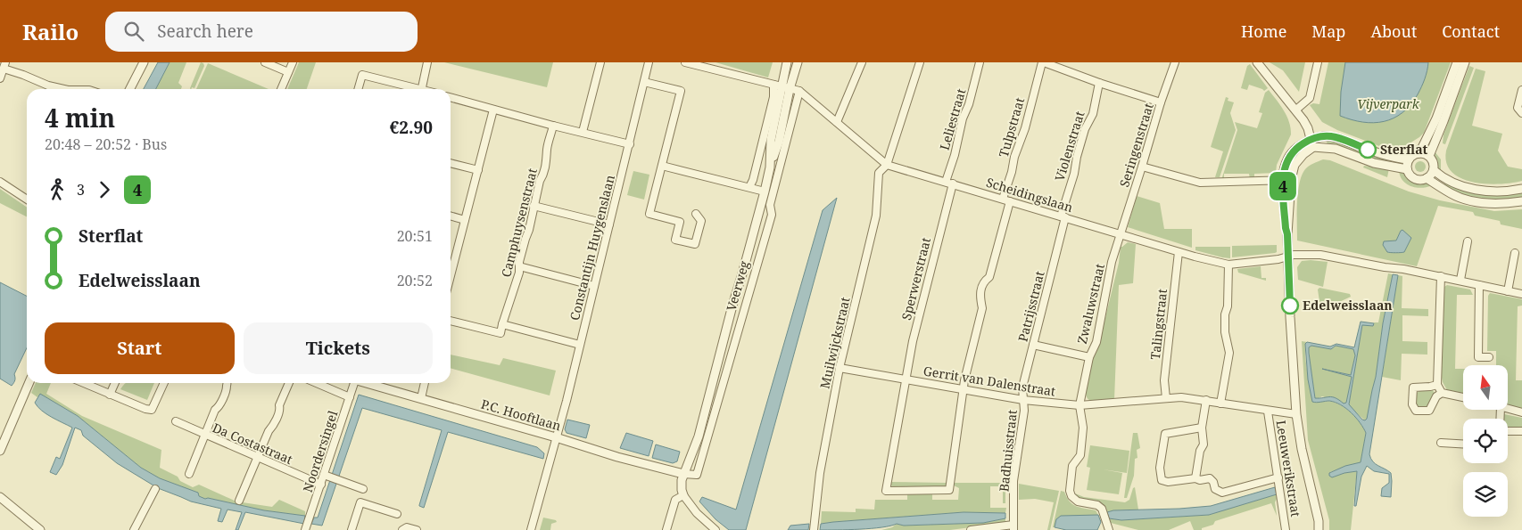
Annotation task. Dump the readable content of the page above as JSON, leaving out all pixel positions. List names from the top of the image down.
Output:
{
  "streets": {
    "street": [
      "Leliestraat",
      "Tulpstraat",
      "Seringenstraat",
      "Violenstraat",
      "Scheidingslaan",
      "Camphuysenstraat",
      "Constantijn Huygenslaan",
      "Sperwerstraat",
      "Veerweg",
      "Zwaluwstraat",
      "Patrijsstraat",
      "Talingstraat",
      "Muilwijckstraat",
      "Gerrit van Dalenstraat",
      "P.C. Hooftlaan",
      "Da Costastraat",
      "Badhuisstraat",
      "Noordersingel",
      "Leeuwerikstraat"
    ]
  },
  "crossings": [
    ["Leliestraat", "Scheidingslaan"],
    ["Leliestraat", "Sperwerstraat"],
    ["Tulpstraat", "Scheidingslaan"],
    ["Tulpstraat", "Sperwerstraat"],
    ["Tulpstraat", "Gerrit van Dalenstraat"],
    ["Seringenstraat", "Scheidingslaan"],
    ["Seringenstraat", "Zwaluwstraat"],
    ["Violenstraat", "Scheidingslaan"],
    ["Violenstraat", "Patrijsstraat"],
    ["Scheidingslaan", "Sperwerstraat"],
    ["Scheidingslaan", "Veerweg"],
    ["Scheidingslaan", "Zwaluwstraat"],
    ["Scheidingslaan", "Patrijsstraat"],
    ["Scheidingslaan", "Talingstraat"],
    ["Scheidingslaan", "Muilwijckstraat"],
    ["Constantijn Huygenslaan", "P.C. Hooftlaan"],
    ["Sperwerstraat", "Gerrit van Dalenstraat"],
    ["Veerweg", "P.C. Hooftlaan"],
    ["Zwaluwstraat", "Gerrit van Dalenstraat"],
    ["Patrijsstraat", "Gerrit van Dalenstraat"],
    ["Patrijsstraat", "Badhuisstraat"],
    ["Talingstraat", "Gerrit van Dalenstraat"],
    ["Muilwijckstraat", "Gerrit van Dalenstraat"],
    ["Gerrit van Dalenstraat", "Badhuisstraat"],
    ["Gerrit van Dalenstraat", "Leeuwerikstraat"],
    ["Da Costastraat", "Noordersingel"]
  ],
  "parks": ["Vijverpark"],
  "places": ["Sterflat", "Edelweisslaan"],
  "lines": ["bus line 4"],
  "north": "top",
  "page": {
    "header": "Railo",
    "search": "Search here",
    "nav": [
      "Home",
      "Map",
      "About",
      "Contact"
    ],
    "on_map": "4",
    "heading": ["4 min", "20:48 – 20:52 · Bus", "€2.90"],
    "legs": ["3", "4"],
    "list": [
      {
        "name": "Sterflat",
        "value": "20:51"
      },
      {
        "name": "Edelweisslaan",
        "value": "20:52"
      }
    ],
    "buttons": ["Start", "Tickets"]
  }
}
